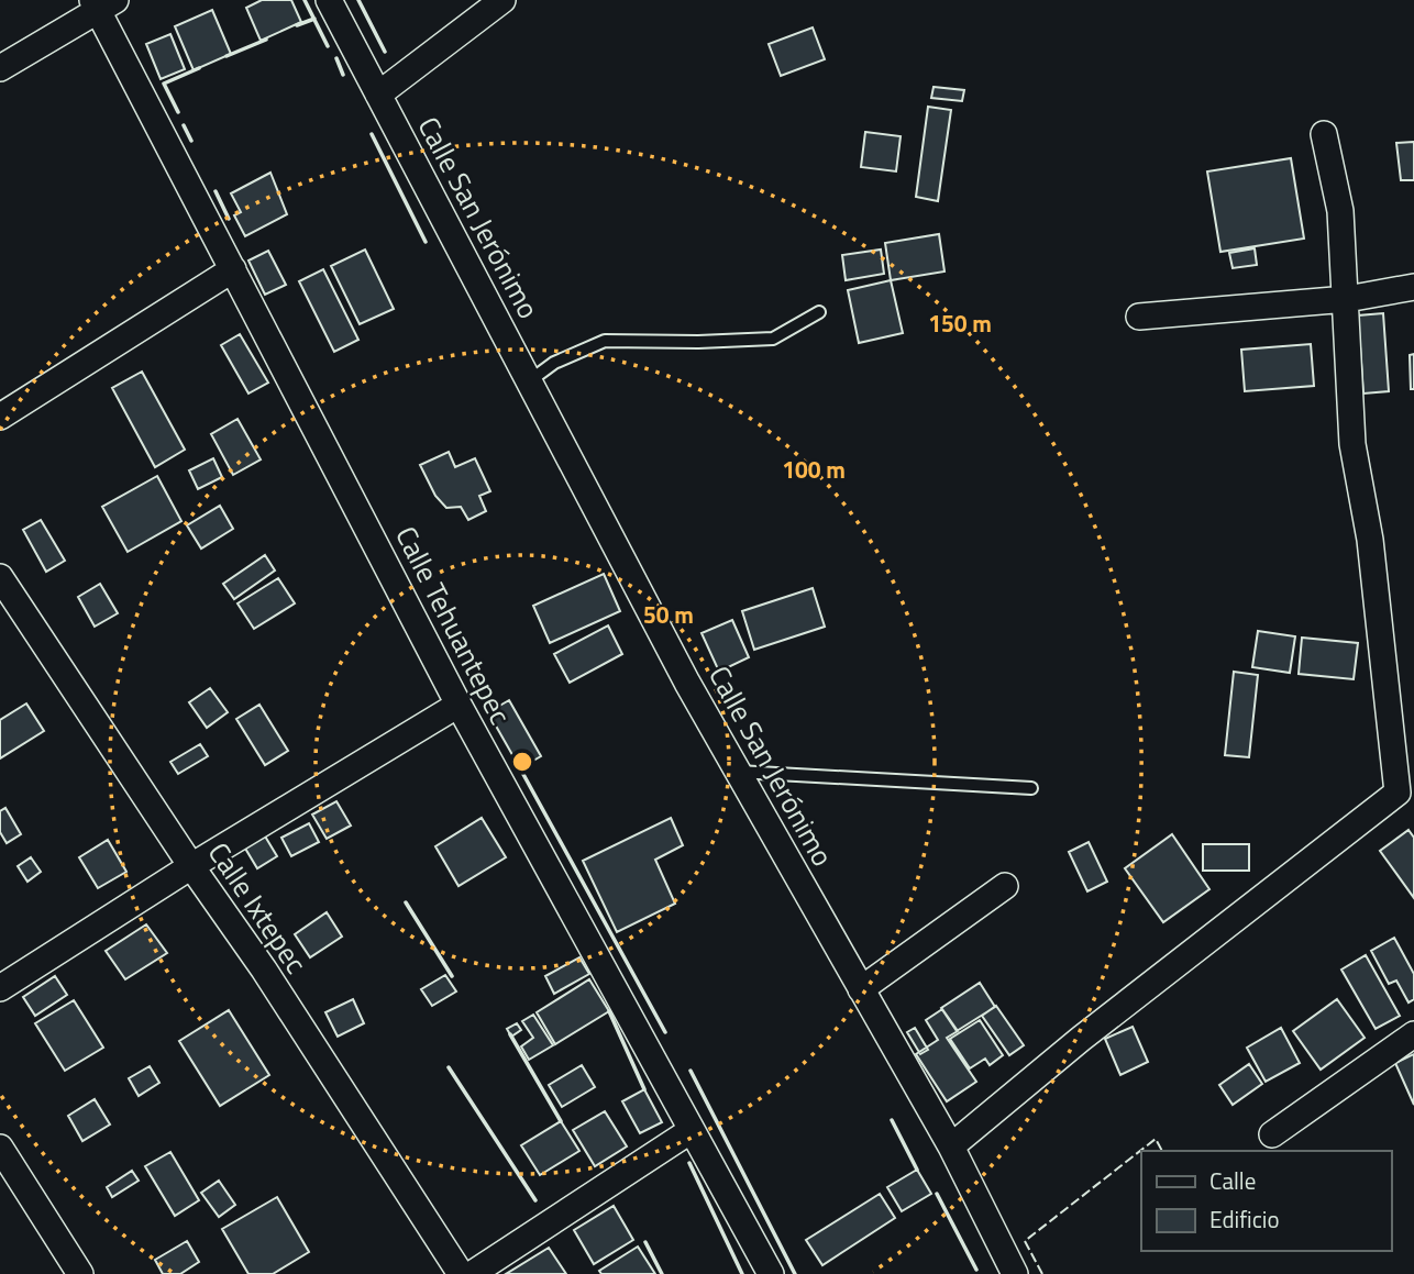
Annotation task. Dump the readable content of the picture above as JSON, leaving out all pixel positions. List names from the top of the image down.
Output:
{
  "streets": {
    "street": ["Calle San Jerónimo", "Calle Tehuantepec", "Calle Ixtepec"]
  },
  "legend": ["Calle", "Edificio"],
  "rings": ["150 m", "100 m", "50 m"]
}
